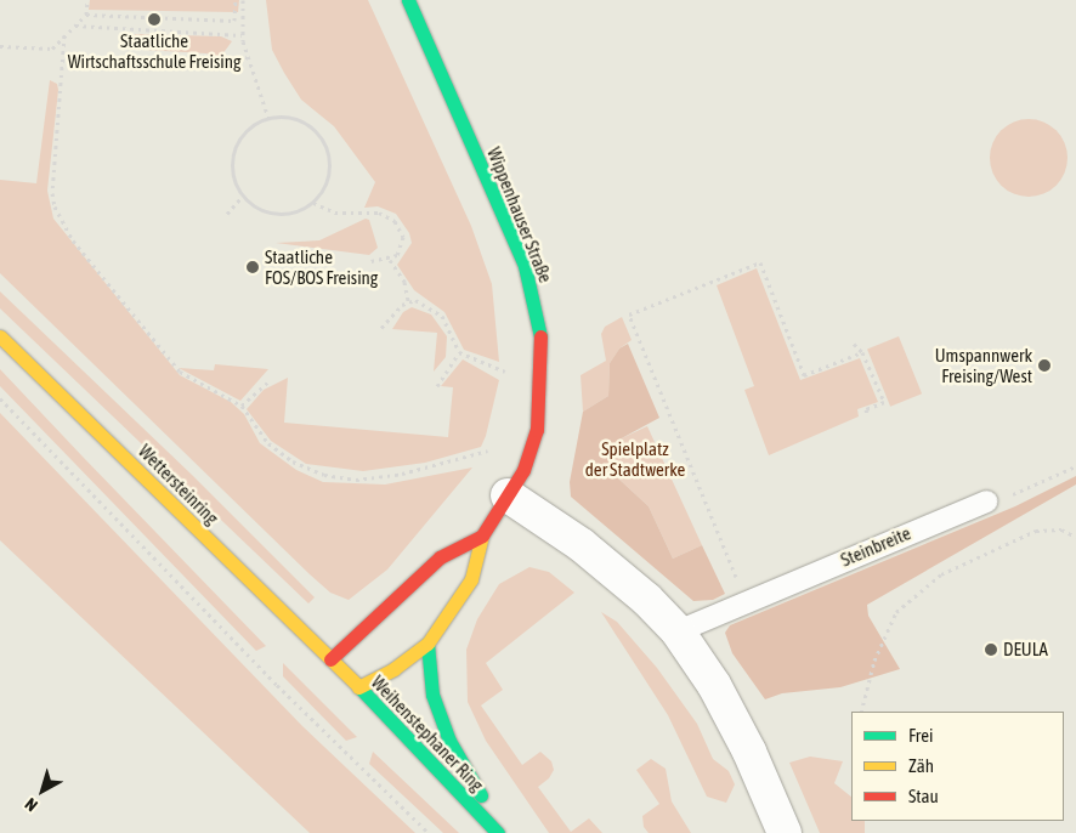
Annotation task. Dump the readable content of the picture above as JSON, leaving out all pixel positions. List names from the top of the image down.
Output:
{
  "streets": {
    "street": ["Wippenhauser Straße", "Wettersteinring", "Weihenstephaner Ring"],
    "lane": ["Steinbreite"]
  },
  "crossings": [
    ["Wettersteinring", "Weihenstephaner Ring"]
  ],
  "parks": ["Spielplatz der Stadtwerke"],
  "places": [
    "Staatliche Wirtschaftsschule Freising",
    "Staatliche FOS/BOS Freising",
    "Umspannwerk Freising/West",
    "DEULA"
  ],
  "legend": ["Frei", "Zäh", "Stau"],
  "north": "bottom left"
}
